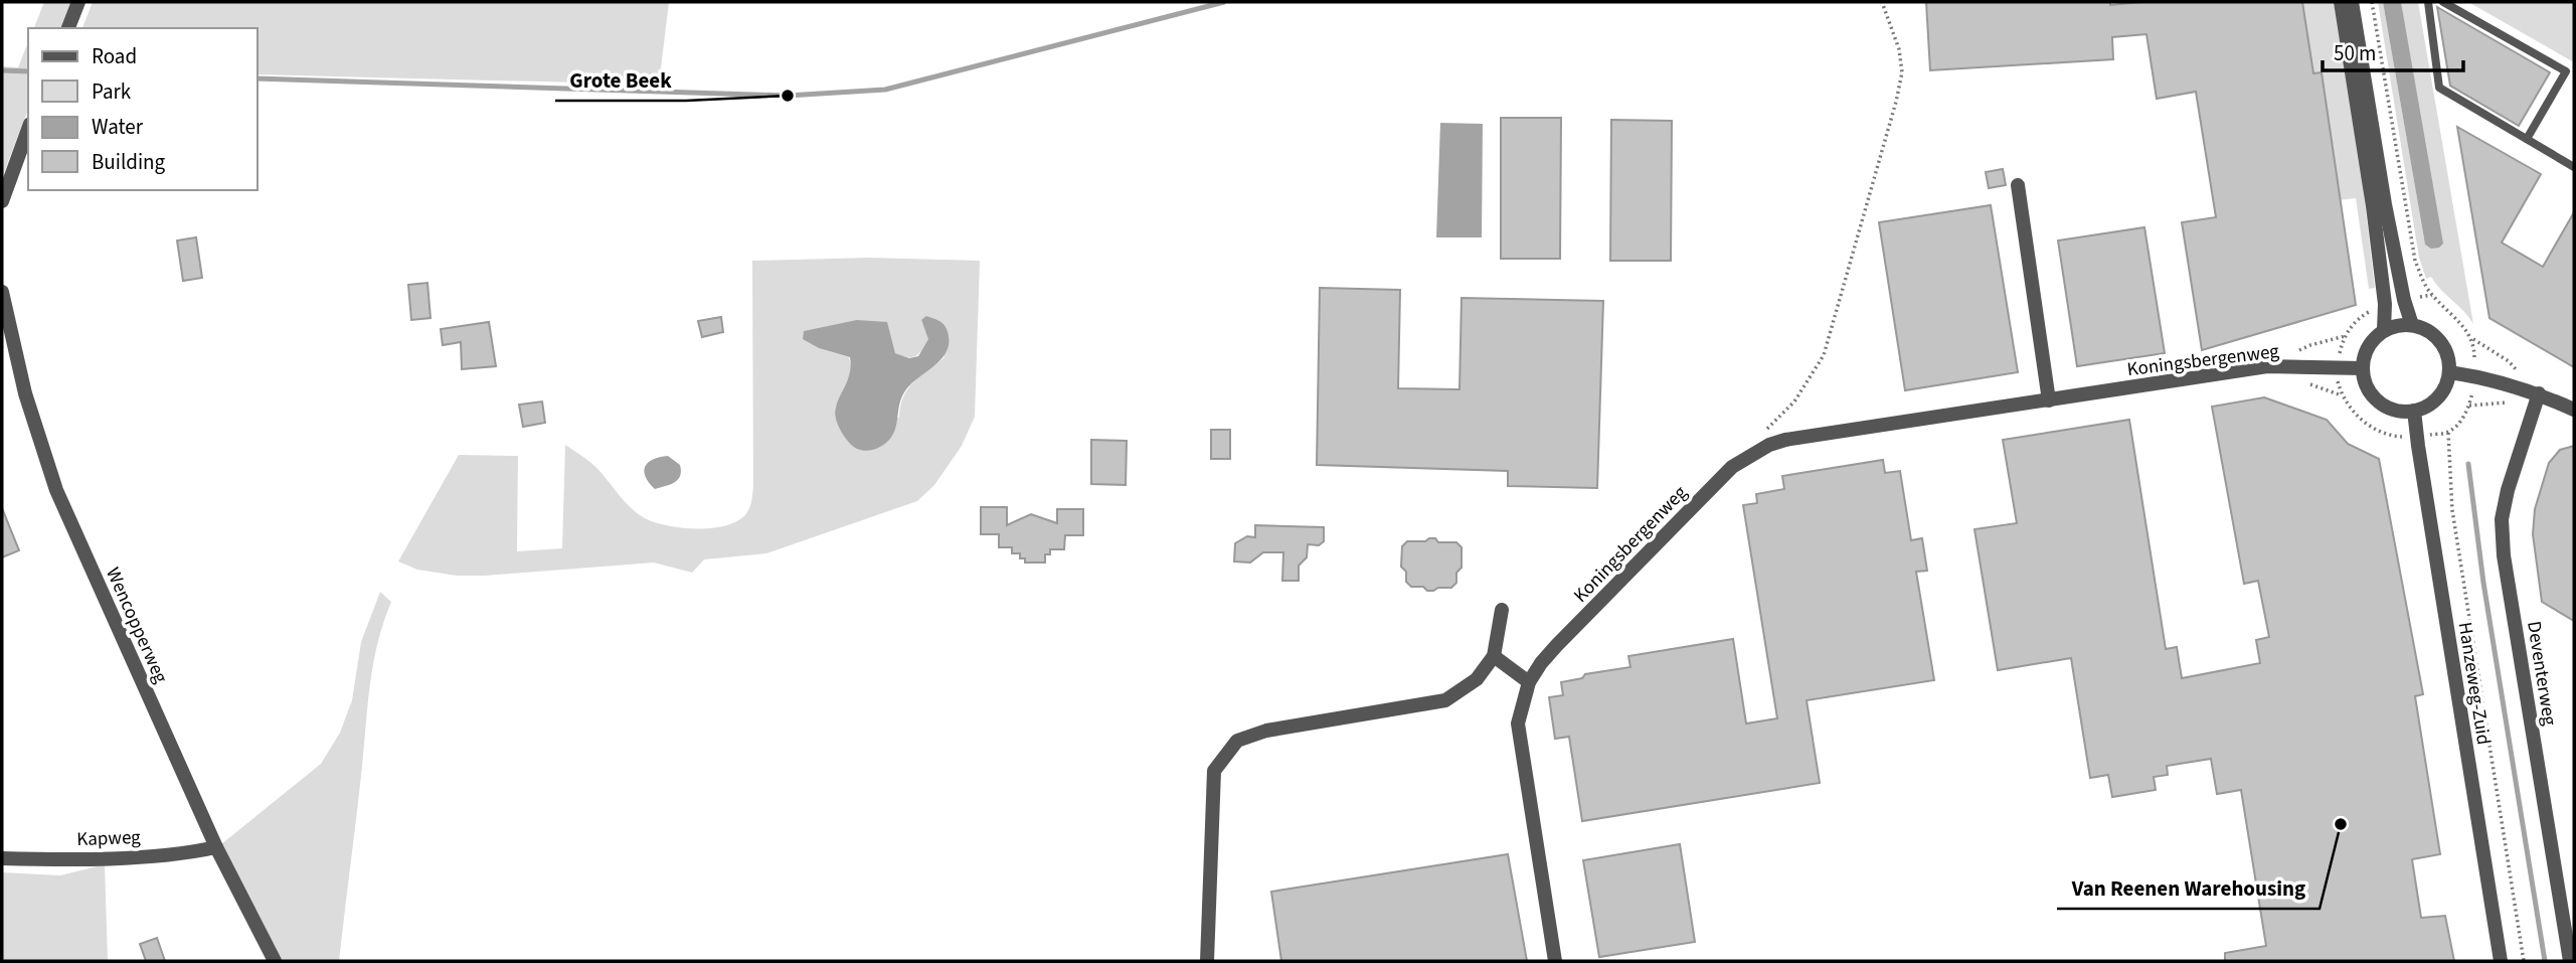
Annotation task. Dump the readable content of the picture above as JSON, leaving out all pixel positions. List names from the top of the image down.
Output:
{
  "streets": {
    "street": [
      "Koningsbergenweg",
      "Wencopperweg",
      "Deventerweg",
      "Hanzeweg-Zuid",
      "Kapweg"
    ]
  },
  "crossings": [
    ["Koningsbergenweg", "Hanzeweg-Zuid"],
    ["Wencopperweg", "Kapweg"]
  ],
  "places": ["Grote Beek", "Van Reenen Warehousing"],
  "legend": [
    "Road",
    "Park",
    "Water",
    "Building"
  ],
  "scale_bar": "50 m"
}
